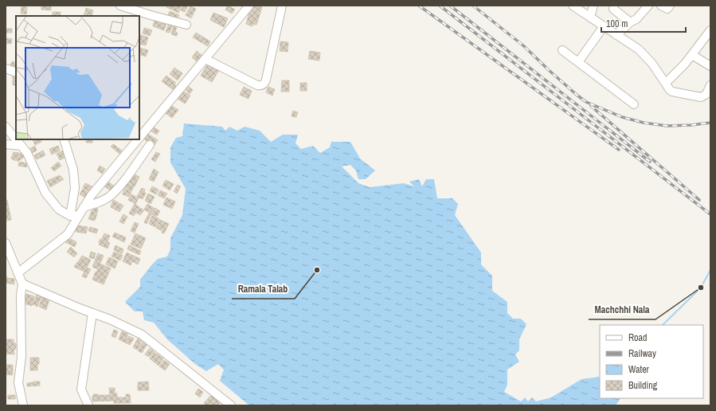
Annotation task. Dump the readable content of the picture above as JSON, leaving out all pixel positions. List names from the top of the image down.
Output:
{
  "places": ["Ramala Talab", "Machchhi Nala"],
  "legend": [
    "Road",
    "Railway",
    "Water",
    "Building"
  ],
  "scale_bar": "100 m"
}
